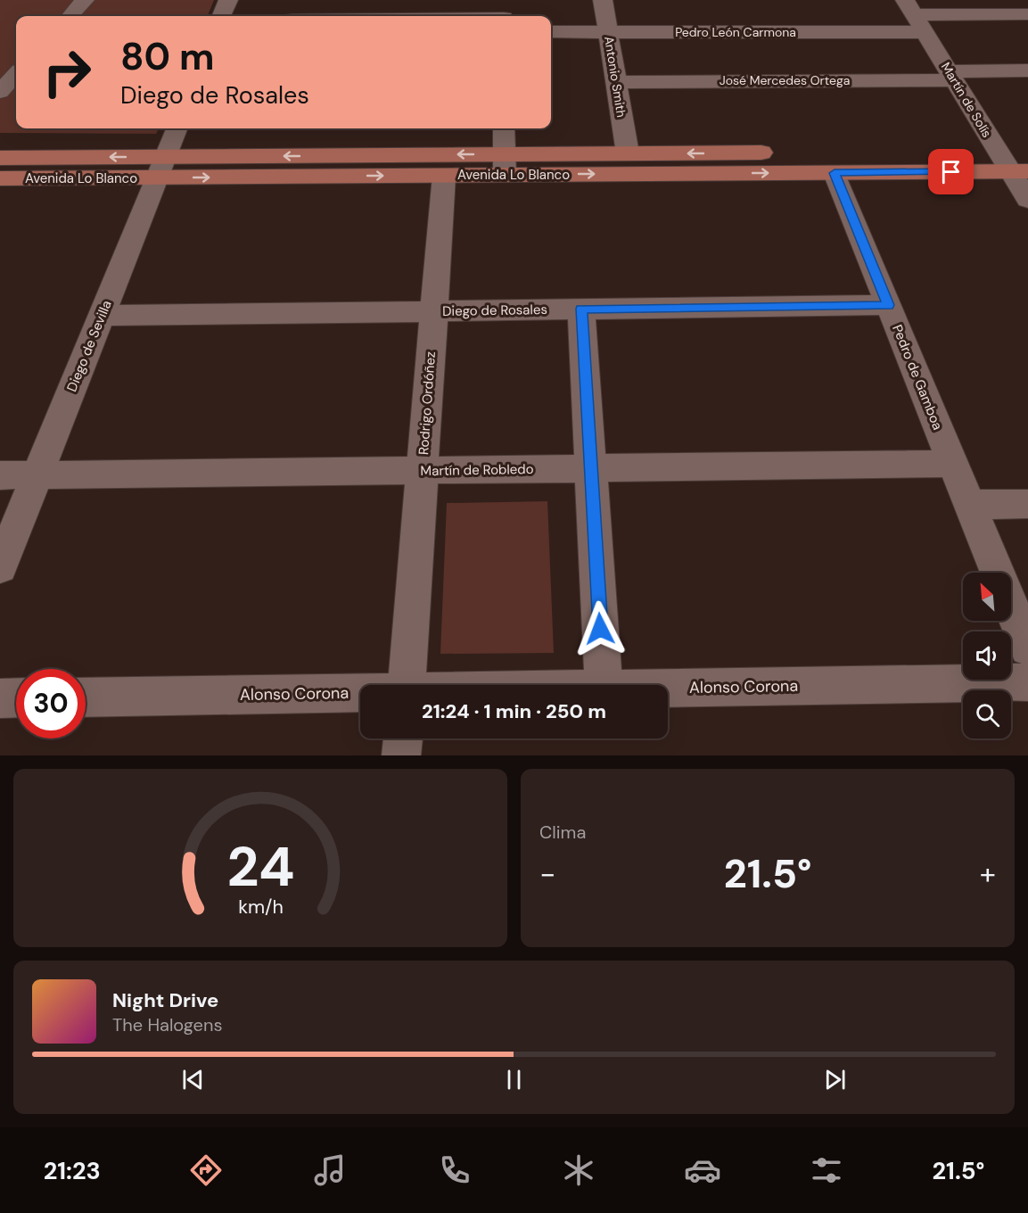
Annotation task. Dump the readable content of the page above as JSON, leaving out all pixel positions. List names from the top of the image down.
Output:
{
  "streets": {
    "main road": ["Avenida Lo Blanco"],
    "street": [
      "Pedro León Carmona",
      "Antonio Smith",
      "José Mercedes Ortega",
      "Martín de Solís",
      "Diego de Rosales",
      "Diego de Sevilla",
      "Pedro de Gamboa",
      "Rodrigo Ordóñez",
      "Martín de Robledo",
      "Alonso Corona"
    ]
  },
  "crossings": [
    ["Pedro León Carmona", "Antonio Smith"],
    ["Pedro León Carmona", "Martín de Solís"],
    ["Antonio Smith", "José Mercedes Ortega"],
    ["Antonio Smith", "Avenida Lo Blanco"],
    ["José Mercedes Ortega", "Martín de Solís"],
    ["Martín de Solís", "Avenida Lo Blanco"],
    ["Avenida Lo Blanco", "Diego de Sevilla"],
    ["Avenida Lo Blanco", "Pedro de Gamboa"],
    ["Avenida Lo Blanco", "Rodrigo Ordóñez"],
    ["Diego de Rosales", "Diego de Sevilla"],
    ["Diego de Rosales", "Pedro de Gamboa"],
    ["Diego de Rosales", "Rodrigo Ordóñez"],
    ["Diego de Sevilla", "Martín de Robledo"],
    ["Pedro de Gamboa", "Martín de Robledo"],
    ["Rodrigo Ordóñez", "Martín de Robledo"]
  ],
  "north": "top left",
  "page": {
    "turn": ["80 m", "Diego de Rosales"],
    "limit": "30",
    "trip": "21:24 · 1 min · 250 m",
    "tile": "Clima",
    "heat": ["−", "21.5°", "+"],
    "song": ["Night Drive", "The Halogens"],
    "tabs": ["21:23", "21.5°"],
    "gauge": ["24", "km/h"]
  }
}
